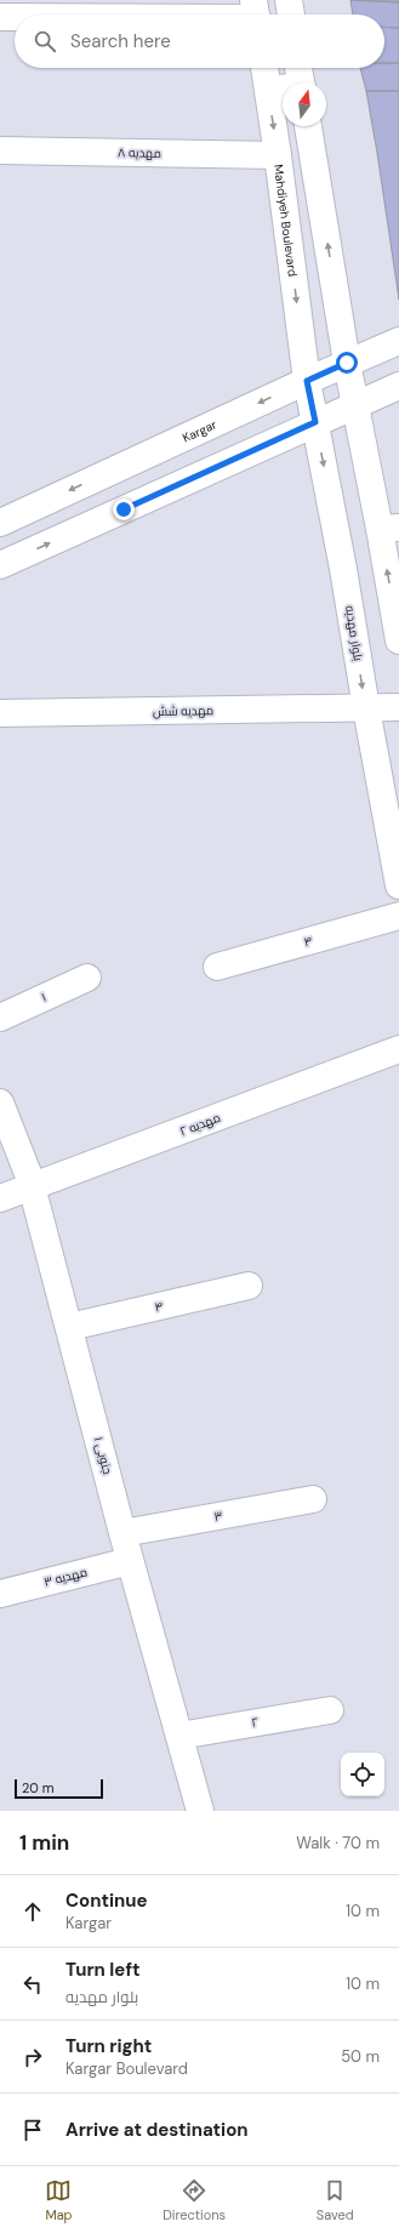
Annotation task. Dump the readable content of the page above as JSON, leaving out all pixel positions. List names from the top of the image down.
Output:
{
  "streets": {
    "street": [
      "مهدیه ۸",
      "Mahdiyeh Boulevard",
      "Kargar",
      "بلوار مهدیه",
      "مهدیه شش",
      "۴",
      "۱",
      "مهدیه ۲",
      "۱ جنوبی",
      "۳",
      "مهدیه ۳",
      "۲"
    ]
  },
  "crossings": [
    ["مهدیه ۸", "Mahdiyeh Boulevard"],
    ["Mahdiyeh Boulevard", "Kargar"],
    ["Mahdiyeh Boulevard", "بلوار مهدیه"],
    ["Kargar", "بلوار مهدیه"],
    ["بلوار مهدیه", "مهدیه شش"],
    ["۴", "۱ جنوبی"],
    ["مهدیه ۲", "۱ جنوبی"],
    ["۱ جنوبی", "۳"],
    ["۱ جنوبی", "مهدیه ۳"],
    ["۱ جنوبی", "۲"]
  ],
  "scale_bar": "20 m",
  "north": "top",
  "page": {
    "search": "Search here",
    "scale": "20 m",
    "heading": ["1 min", "Walk · 70 m"],
    "list": [
      ["Continue", "Kargar", "10 m"],
      ["Turn left", "بلوار مهدیه", "10 m"],
      ["Turn right", "Kargar Boulevard", "50 m"],
      "Arrive at destination"
    ],
    "nav": ["Map", "Directions", "Saved"]
  }
}
